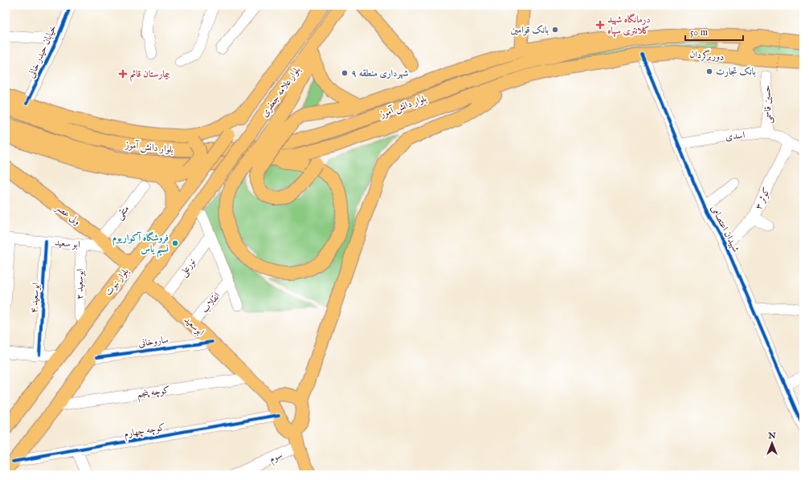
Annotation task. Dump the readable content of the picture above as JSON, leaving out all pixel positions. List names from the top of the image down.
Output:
{
  "streets": {
    "main road": [
      "دوربرگردان",
      "بلوار علامه جعفری",
      "بلوار دانش آموز",
      "ولی عصر",
      "بلوار نبوت",
      "ابوسعید"
    ],
    "street": [
      "خیابان حیدر خانی",
      "حسین قاسمی",
      "اسدی",
      "کوثر ۳",
      "متقی",
      "شهیدان اعتصامی",
      "ابو سعید",
      "نورعلی",
      "ابوسعید ۲",
      "ابوسعید ۴",
      "انقلاب",
      "ساروخانی",
      "کوچه پنجم",
      "کوچه چهارم",
      "سوم"
    ]
  },
  "crossings": [
    ["دوربرگردان", "بلوار دانش آموز"],
    ["دوربرگردان", "شهیدان اعتصامی"],
    ["بلوار علامه جعفری", "بلوار نبوت"],
    ["بلوار علامه جعفری", "ابوسعید"],
    ["حسین قاسمی", "اسدی"],
    ["اسدی", "کوثر ۳"],
    ["اسدی", "شهیدان اعتصامی"],
    ["کوثر ۳", "شهیدان اعتصامی"],
    ["متقی", "ولی عصر"],
    ["ولی عصر", "ابو سعید"],
    ["ولی عصر", "بلوار نبوت"],
    ["ابو سعید", "ابوسعید ۲"],
    ["ابو سعید", "ابوسعید ۴"],
    ["نورعلی", "ابوسعید"],
    ["بلوار نبوت", "ابوسعید ۲"],
    ["انقلاب", "ابوسعید"],
    ["ابوسعید", "ساروخانی"],
    ["ابوسعید", "کوچه پنجم"],
    ["ابوسعید", "کوچه چهارم"]
  ],
  "places": {
    "health": ["درمانگاه شهید کلانتری سپاه", "بیمارستان قائم"],
    "other": [
      "بانک قوامین",
      "بانک تجارت",
      "شهرداری منطقه ۹",
      "فروشگاه آکواریوم نسیم یاس"
    ]
  },
  "scale_bar": "50 m",
  "north": "top"
}
